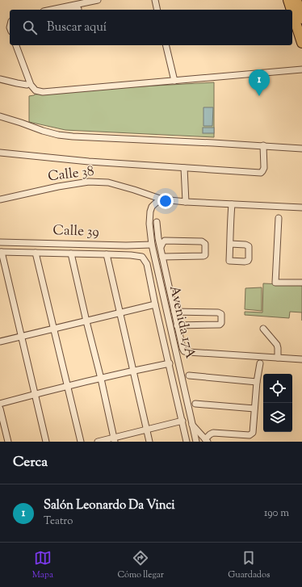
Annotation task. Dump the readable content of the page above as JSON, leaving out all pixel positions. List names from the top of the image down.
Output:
{
  "streets": {
    "street": ["Calle 38", "Calle 39", "Avenida 17A"]
  },
  "crossings": [
    ["Calle 38", "Avenida 17A"],
    ["Calle 39", "Avenida 17A"]
  ],
  "page": {
    "search": "Buscar aquí",
    "pins": "1",
    "heading": "Cerca",
    "list": [
      {
        "mark": "1",
        "name": "Salón Leonardo Da Vinci",
        "note": "Teatro",
        "value": "190 m"
      }
    ],
    "nav": ["Mapa", "Cómo llegar", "Guardados"]
  }
}
